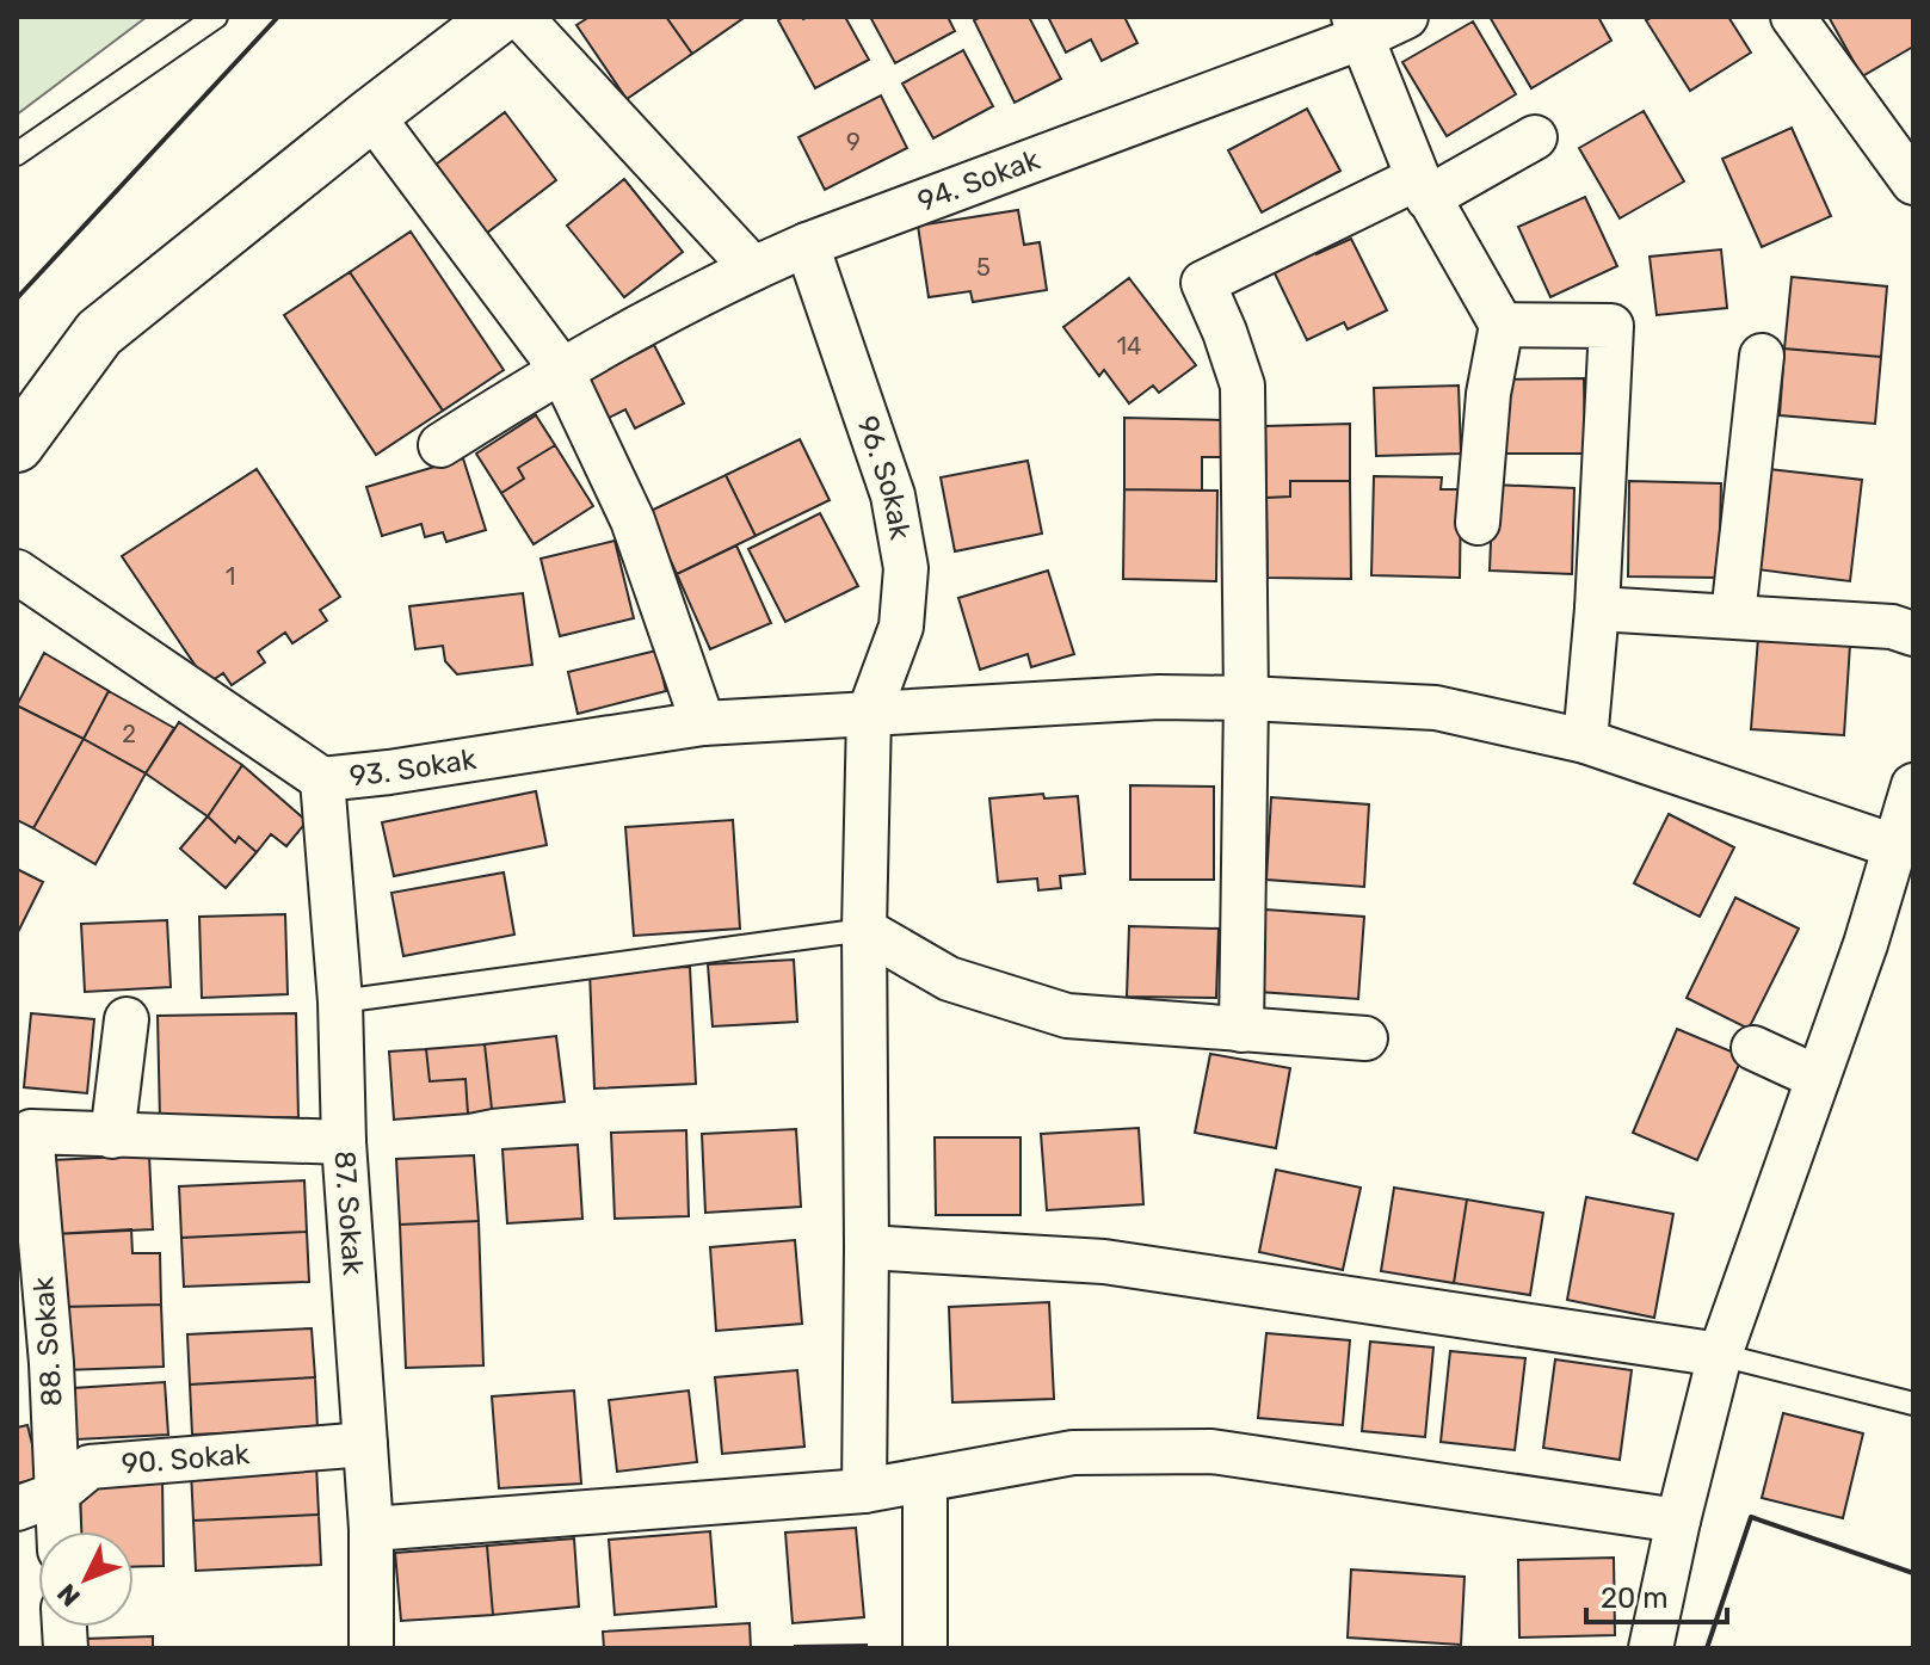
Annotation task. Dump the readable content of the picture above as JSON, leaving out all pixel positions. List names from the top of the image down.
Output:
{
  "streets": {
    "street": [
      "94. Sokak",
      "96. Sokak",
      "93. Sokak",
      "87. Sokak",
      "88. Sokak",
      "90. Sokak"
    ]
  },
  "crossings": [
    ["94. Sokak", "96. Sokak"],
    ["96. Sokak", "93. Sokak"],
    ["93. Sokak", "87. Sokak"],
    ["87. Sokak", "90. Sokak"],
    ["88. Sokak", "90. Sokak"]
  ],
  "house_numbers": [
    "9",
    "5",
    "14",
    "1",
    "2"
  ],
  "scale_bar": "20 m",
  "north": "bottom left"
}
